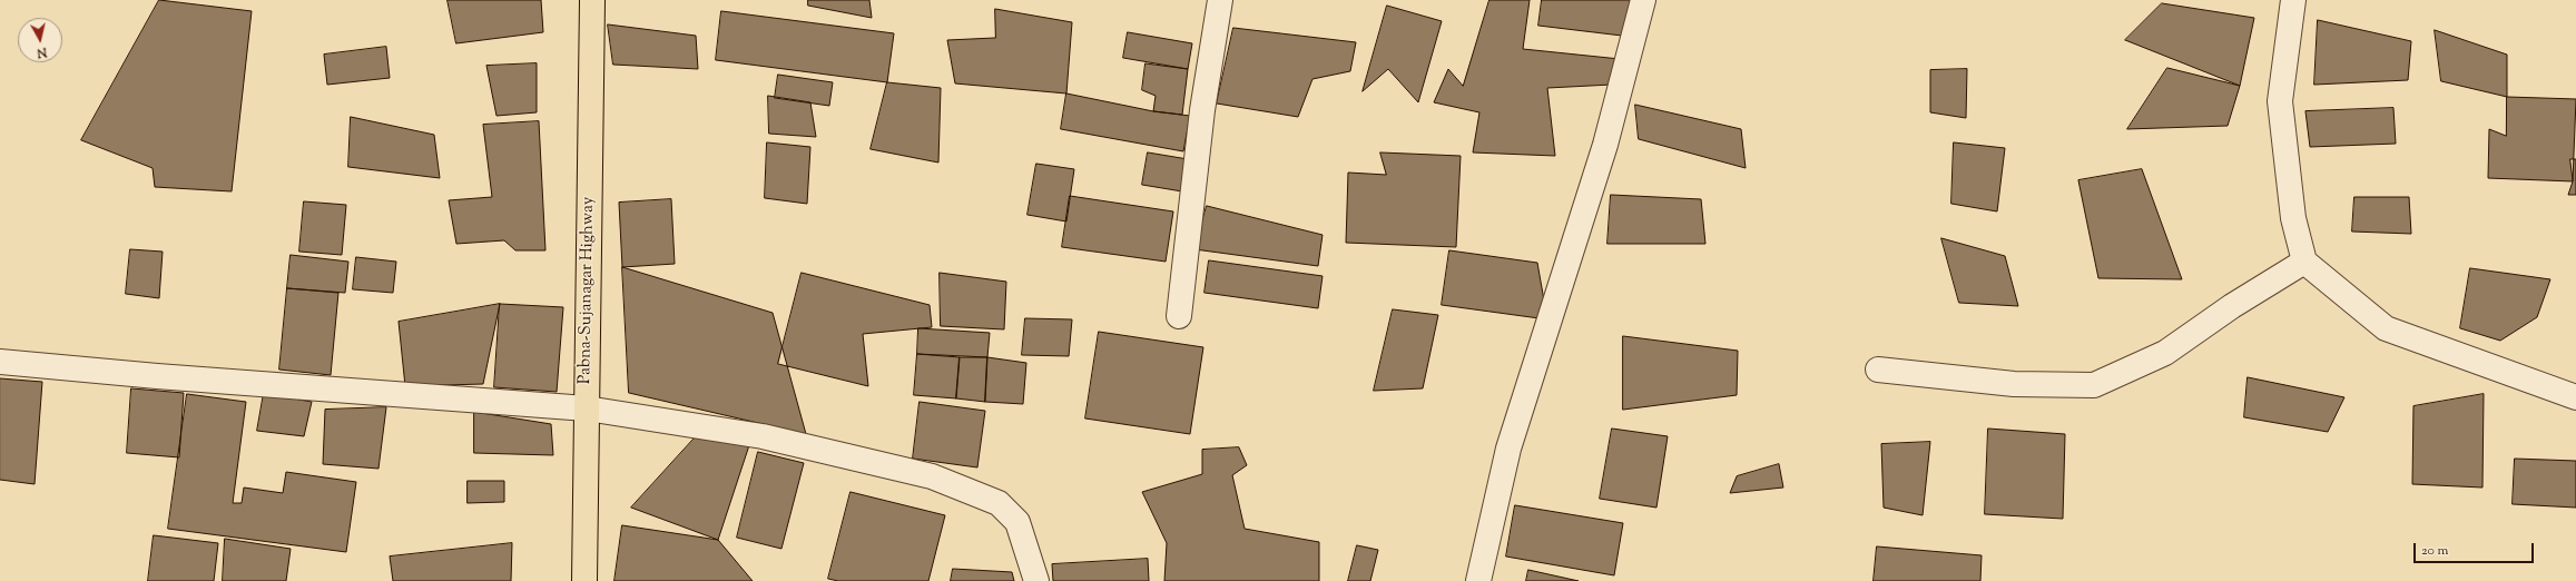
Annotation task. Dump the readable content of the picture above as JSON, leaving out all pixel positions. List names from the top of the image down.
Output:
{
  "streets": {
    "highway": ["Pabna-Sujanagar Highway"]
  },
  "scale_bar": "20 m",
  "north": "bottom"
}
